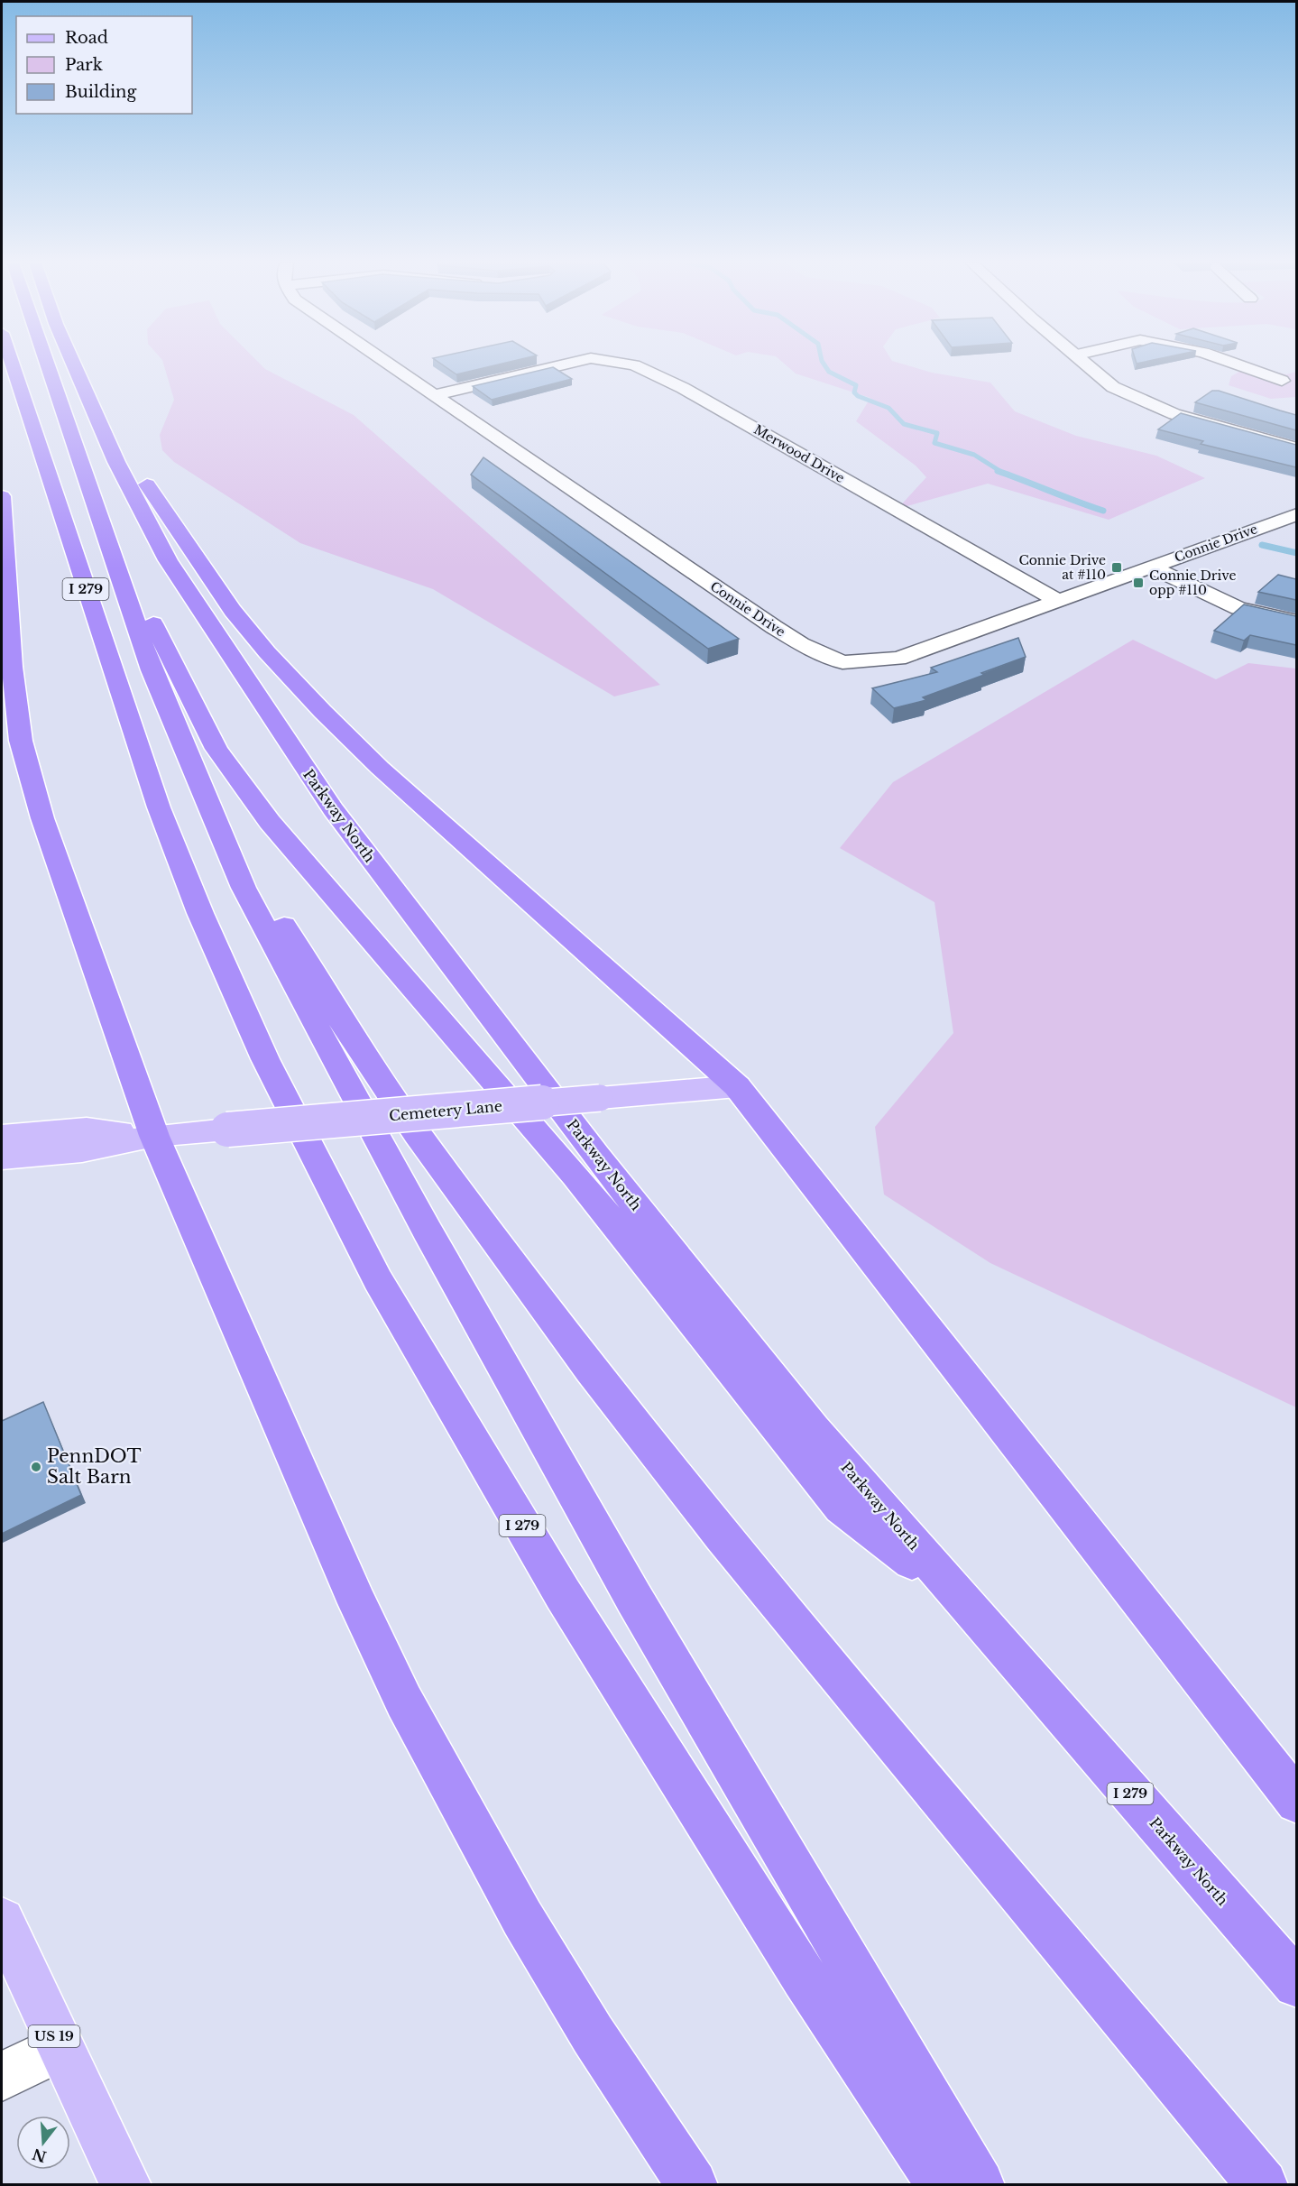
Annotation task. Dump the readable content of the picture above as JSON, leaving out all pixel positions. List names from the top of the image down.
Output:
{
  "streets": {
    "highway": ["I 279", "Parkway North"],
    "main road": ["Cemetery Lane", "US 19"],
    "street": ["Merwood Drive", "Connie Drive"]
  },
  "crossings": [
    ["Merwood Drive", "Connie Drive"]
  ],
  "places": {
    "transit": ["Connie Drive at #110", "Connie Drive opp #110"],
    "other": ["PennDOT Salt Barn"]
  },
  "legend": ["Road", "Park", "Building"],
  "north": "bottom"
}
